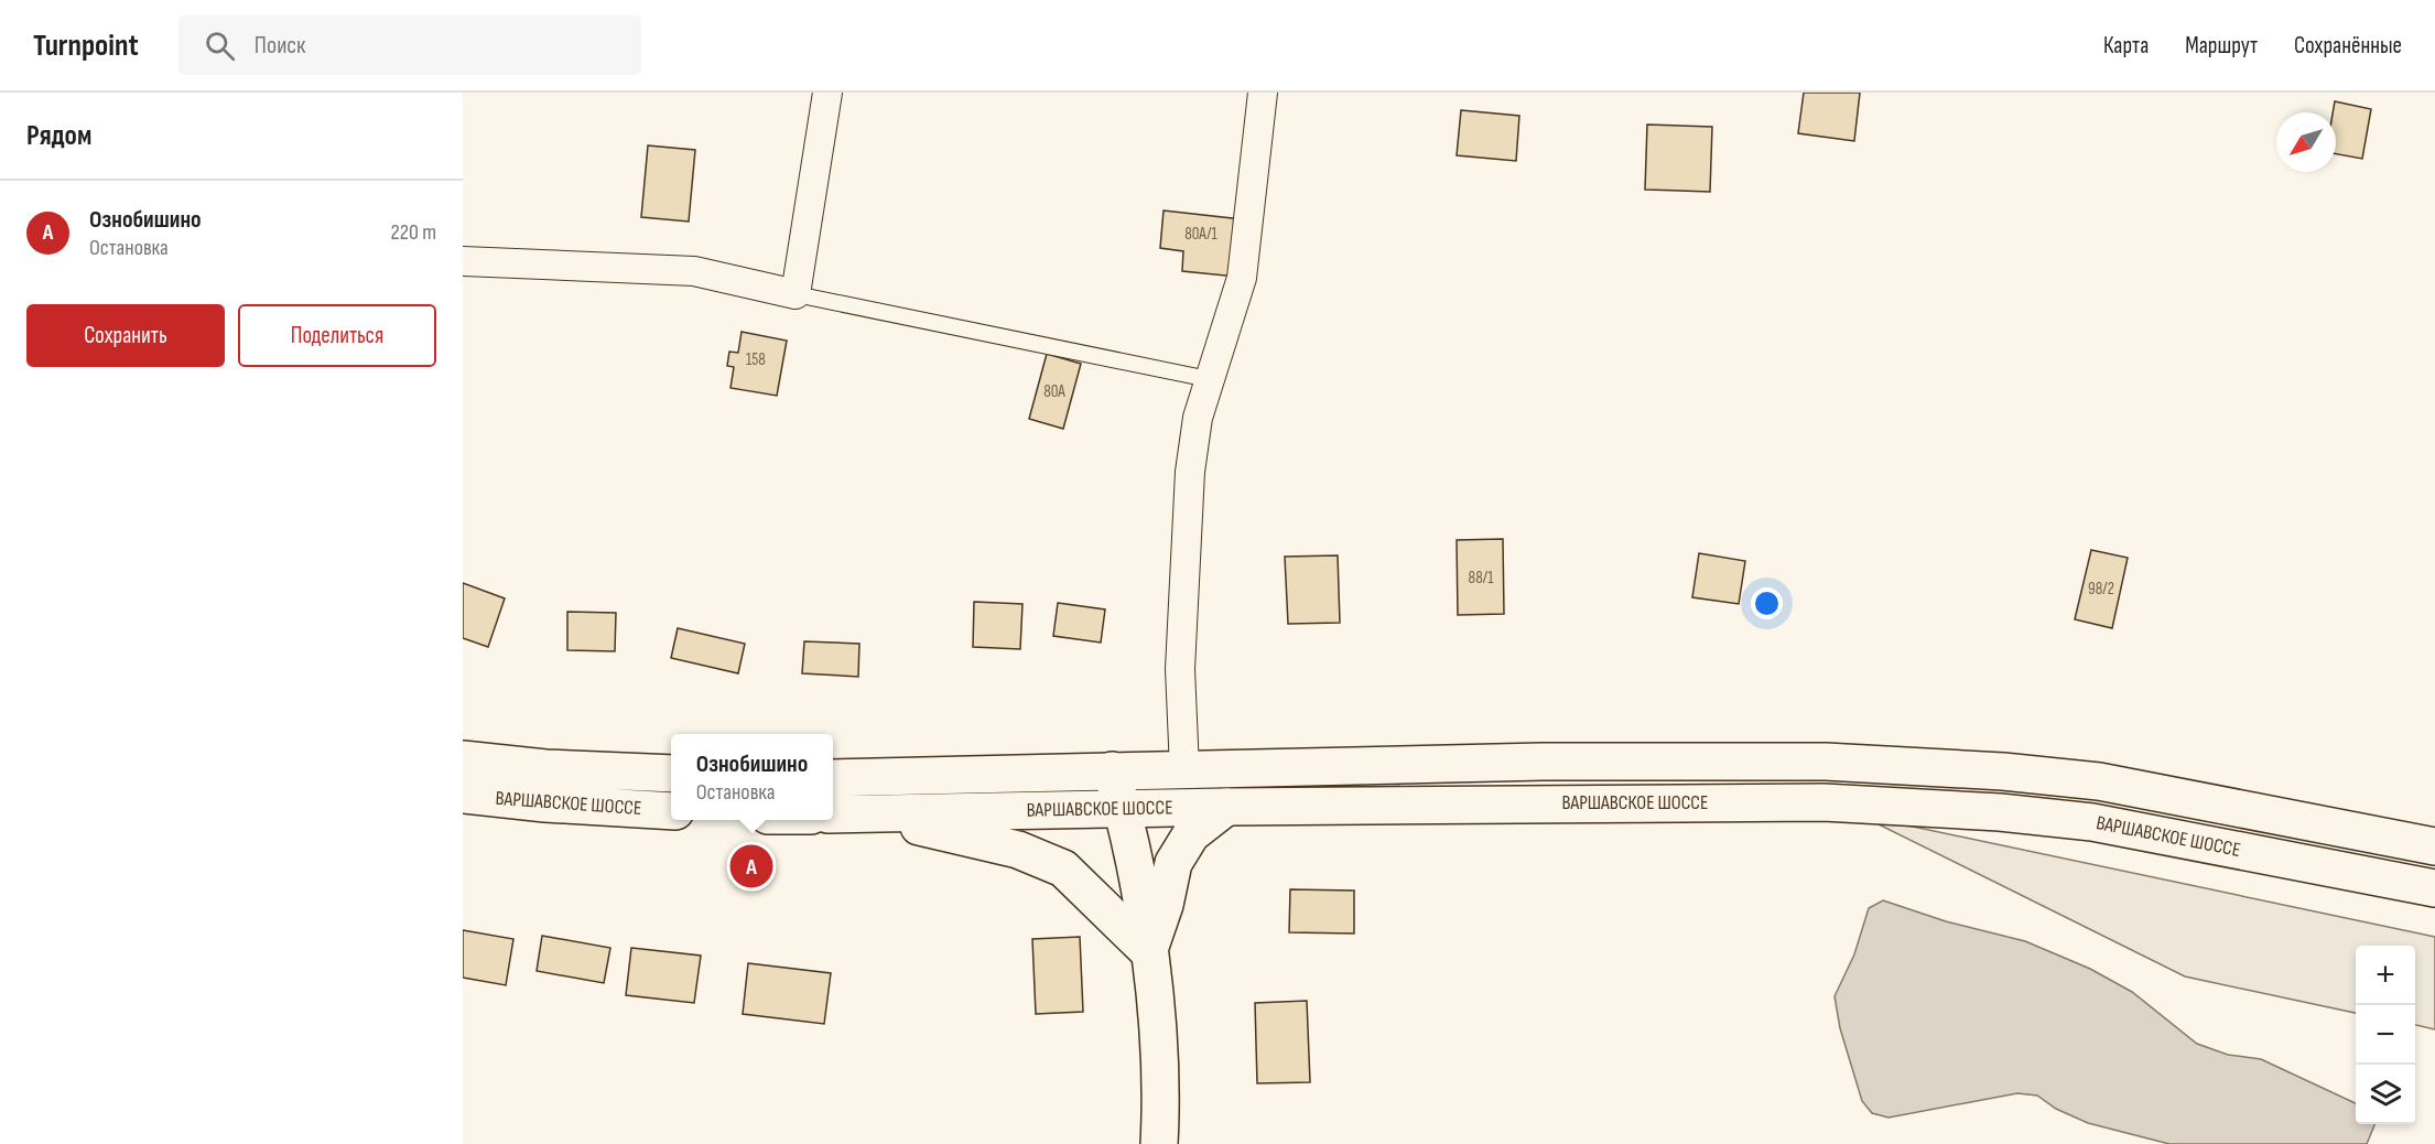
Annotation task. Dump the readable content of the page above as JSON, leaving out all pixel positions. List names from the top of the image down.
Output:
{
  "streets": {
    "main road": ["ВАРШАВСКОЕ ШОССЕ"]
  },
  "house_numbers": [
    "80А/1",
    "158",
    "80А",
    "88/1",
    "98/2"
  ],
  "north": "bottom left",
  "page": {
    "header": "Turnpoint",
    "search": "Поиск",
    "nav": ["Карта", "Маршрут", "Сохранённые"],
    "heading": "Рядом",
    "list": [
      {
        "mark": "A",
        "name": "Ознобишино",
        "note": "Остановка",
        "value": "220 m"
      }
    ],
    "buttons": ["Сохранить", "Поделиться"],
    "popup": ["Ознобишино", "Остановка"],
    "pins": "A",
    "map_buttons": ["+", "−"]
  }
}
